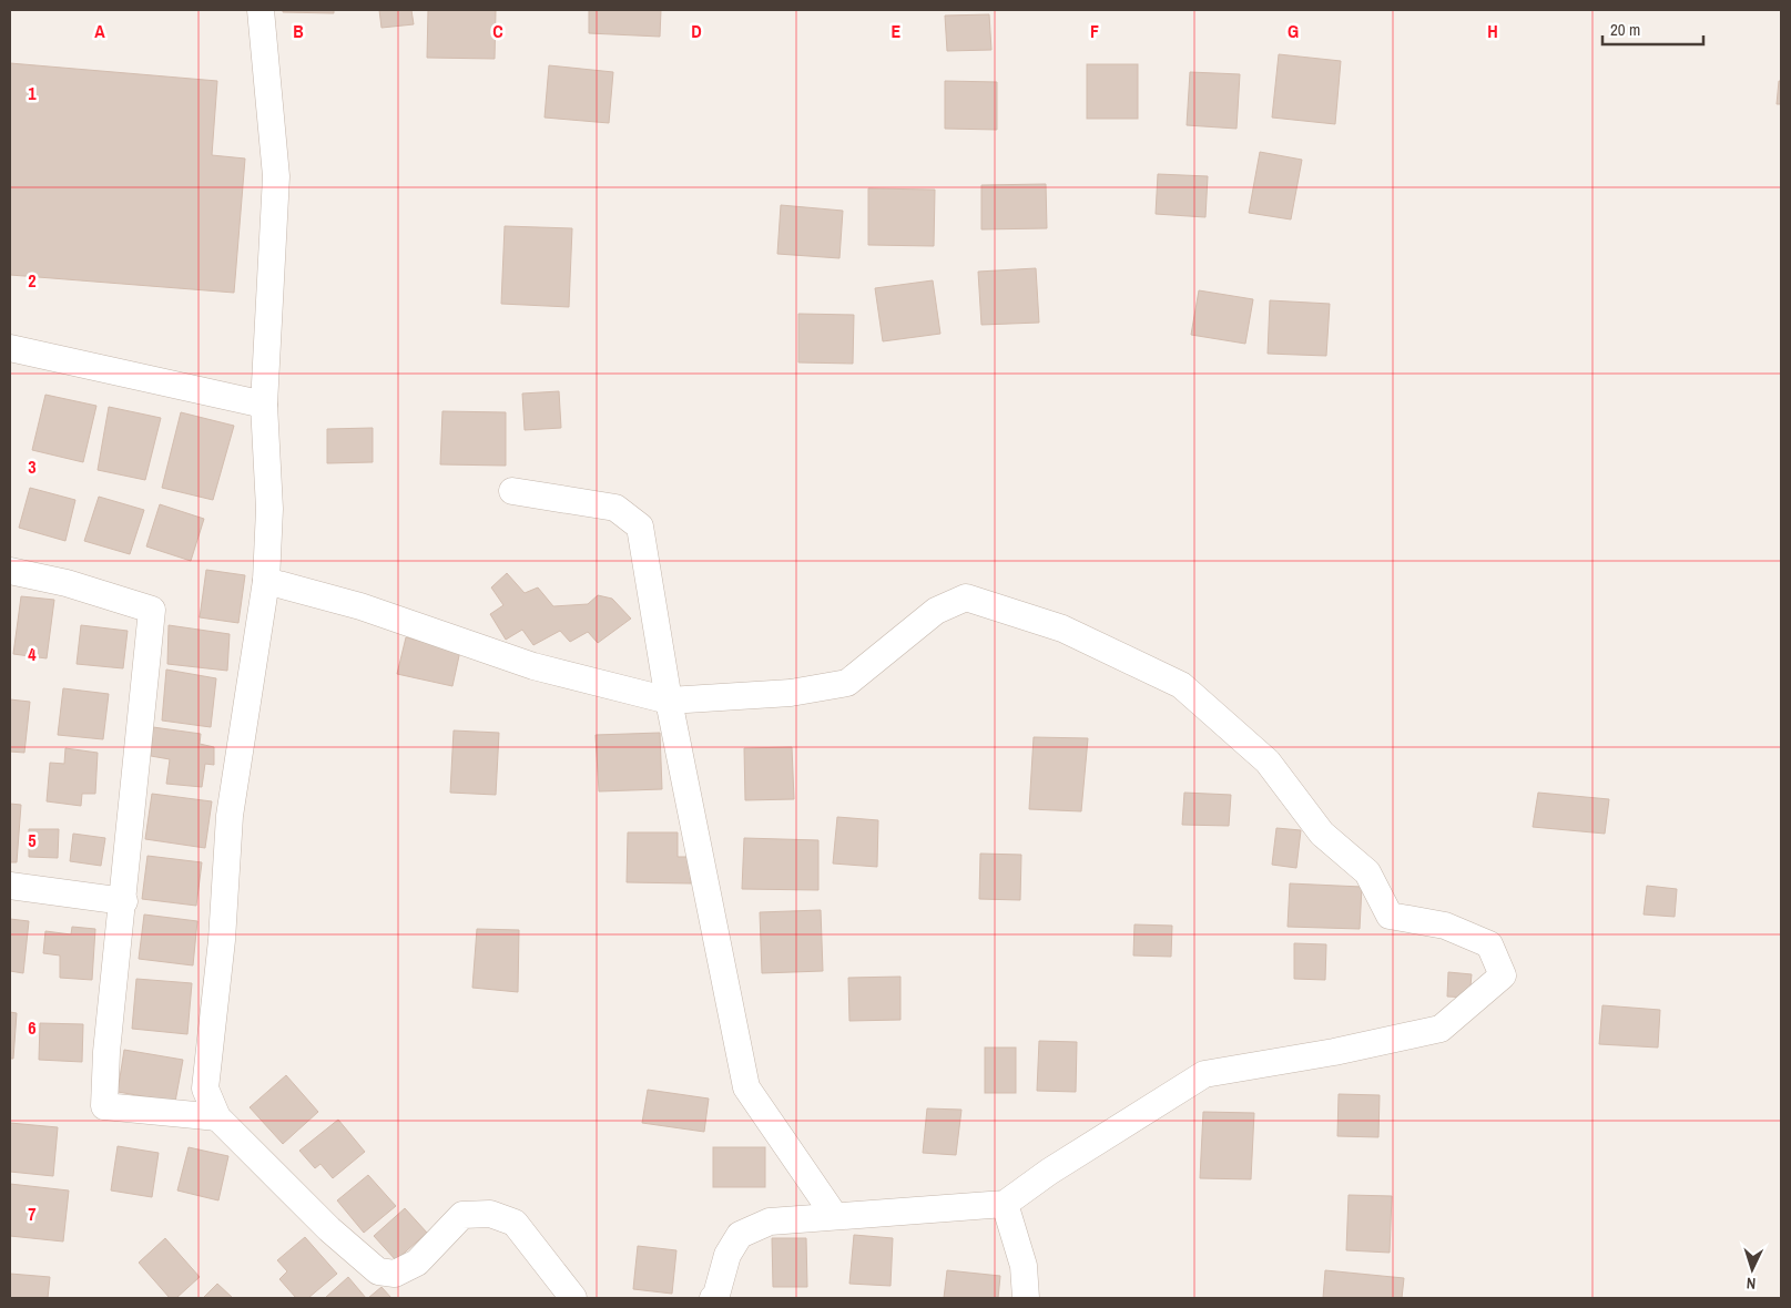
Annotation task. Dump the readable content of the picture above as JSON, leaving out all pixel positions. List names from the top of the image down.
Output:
{
  "scale_bar": "20 m",
  "north": "bottom",
  "grid": {
    "columns": [
      "A",
      "B",
      "C",
      "D",
      "E",
      "F",
      "G",
      "H"
    ],
    "rows": [
      "1",
      "2",
      "3",
      "4",
      "5",
      "6",
      "7"
    ]
  }
}
